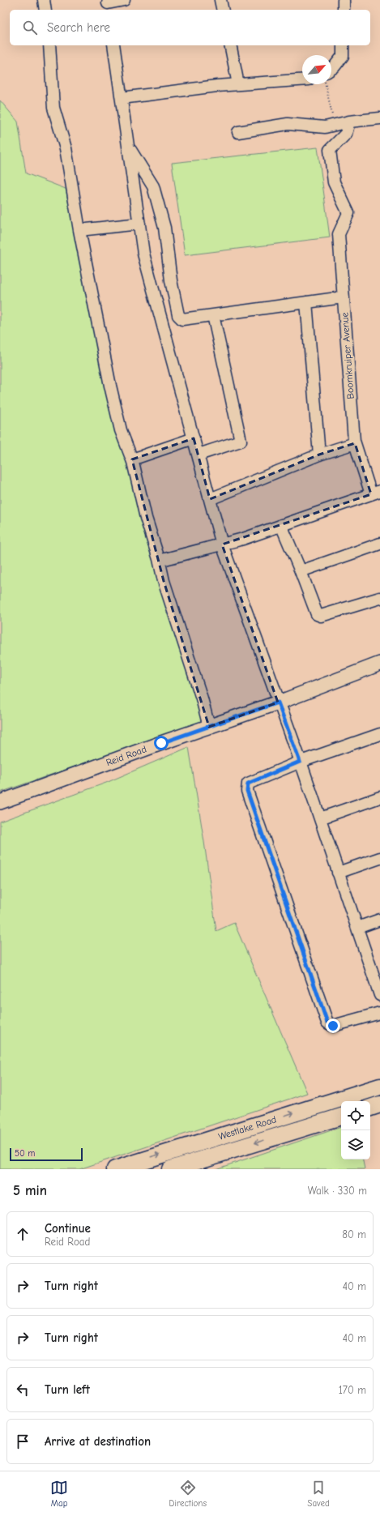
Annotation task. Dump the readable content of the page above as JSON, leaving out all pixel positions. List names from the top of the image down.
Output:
{
  "streets": {
    "main road": ["Westlake Road"],
    "street": ["Reid Road"]
  },
  "scale_bar": "50 m",
  "north": "top right",
  "page": {
    "search": "Search here",
    "scale": "50 m",
    "heading": ["5 min", "Walk · 330 m"],
    "list": [
      ["Continue", "Reid Road", "80 m"],
      ["Turn right", "40 m"],
      ["Turn right", "40 m"],
      ["Turn left", "170 m"],
      "Arrive at destination"
    ],
    "nav": ["Map", "Directions", "Saved"]
  }
}
